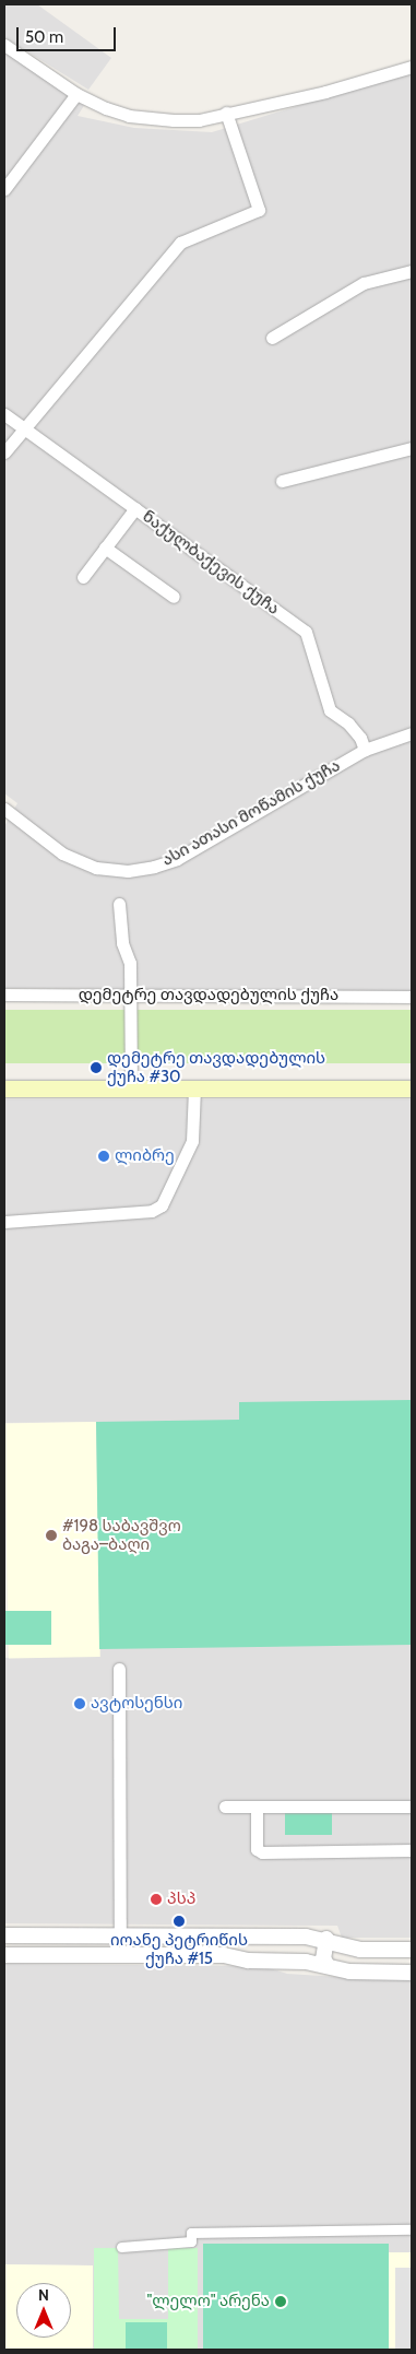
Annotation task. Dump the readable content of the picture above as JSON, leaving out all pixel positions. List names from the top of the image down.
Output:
{
  "streets": {
    "street": ["ნაქულბაქევის ქუჩა", "ასი ათასი მოწამის ქუჩა", "დემეტრე თავდადებულის ქუჩა"]
  },
  "crossings": [
    ["ნაქულბაქევის ქუჩა", "ასი ათასი მოწამის ქუჩა"]
  ],
  "places": [
    "დემეტრე თავდადებულის ქუჩა #30",
    "ლიბრე",
    "#198 საბავშვო ბაგა–ბაღი",
    "ავტოსენსი",
    "პსპ",
    "იოანე პეტრიწის ქუჩა #15",
    "\"ლელო\" არენა"
  ],
  "scale_bar": "50 m",
  "north": "top"
}
